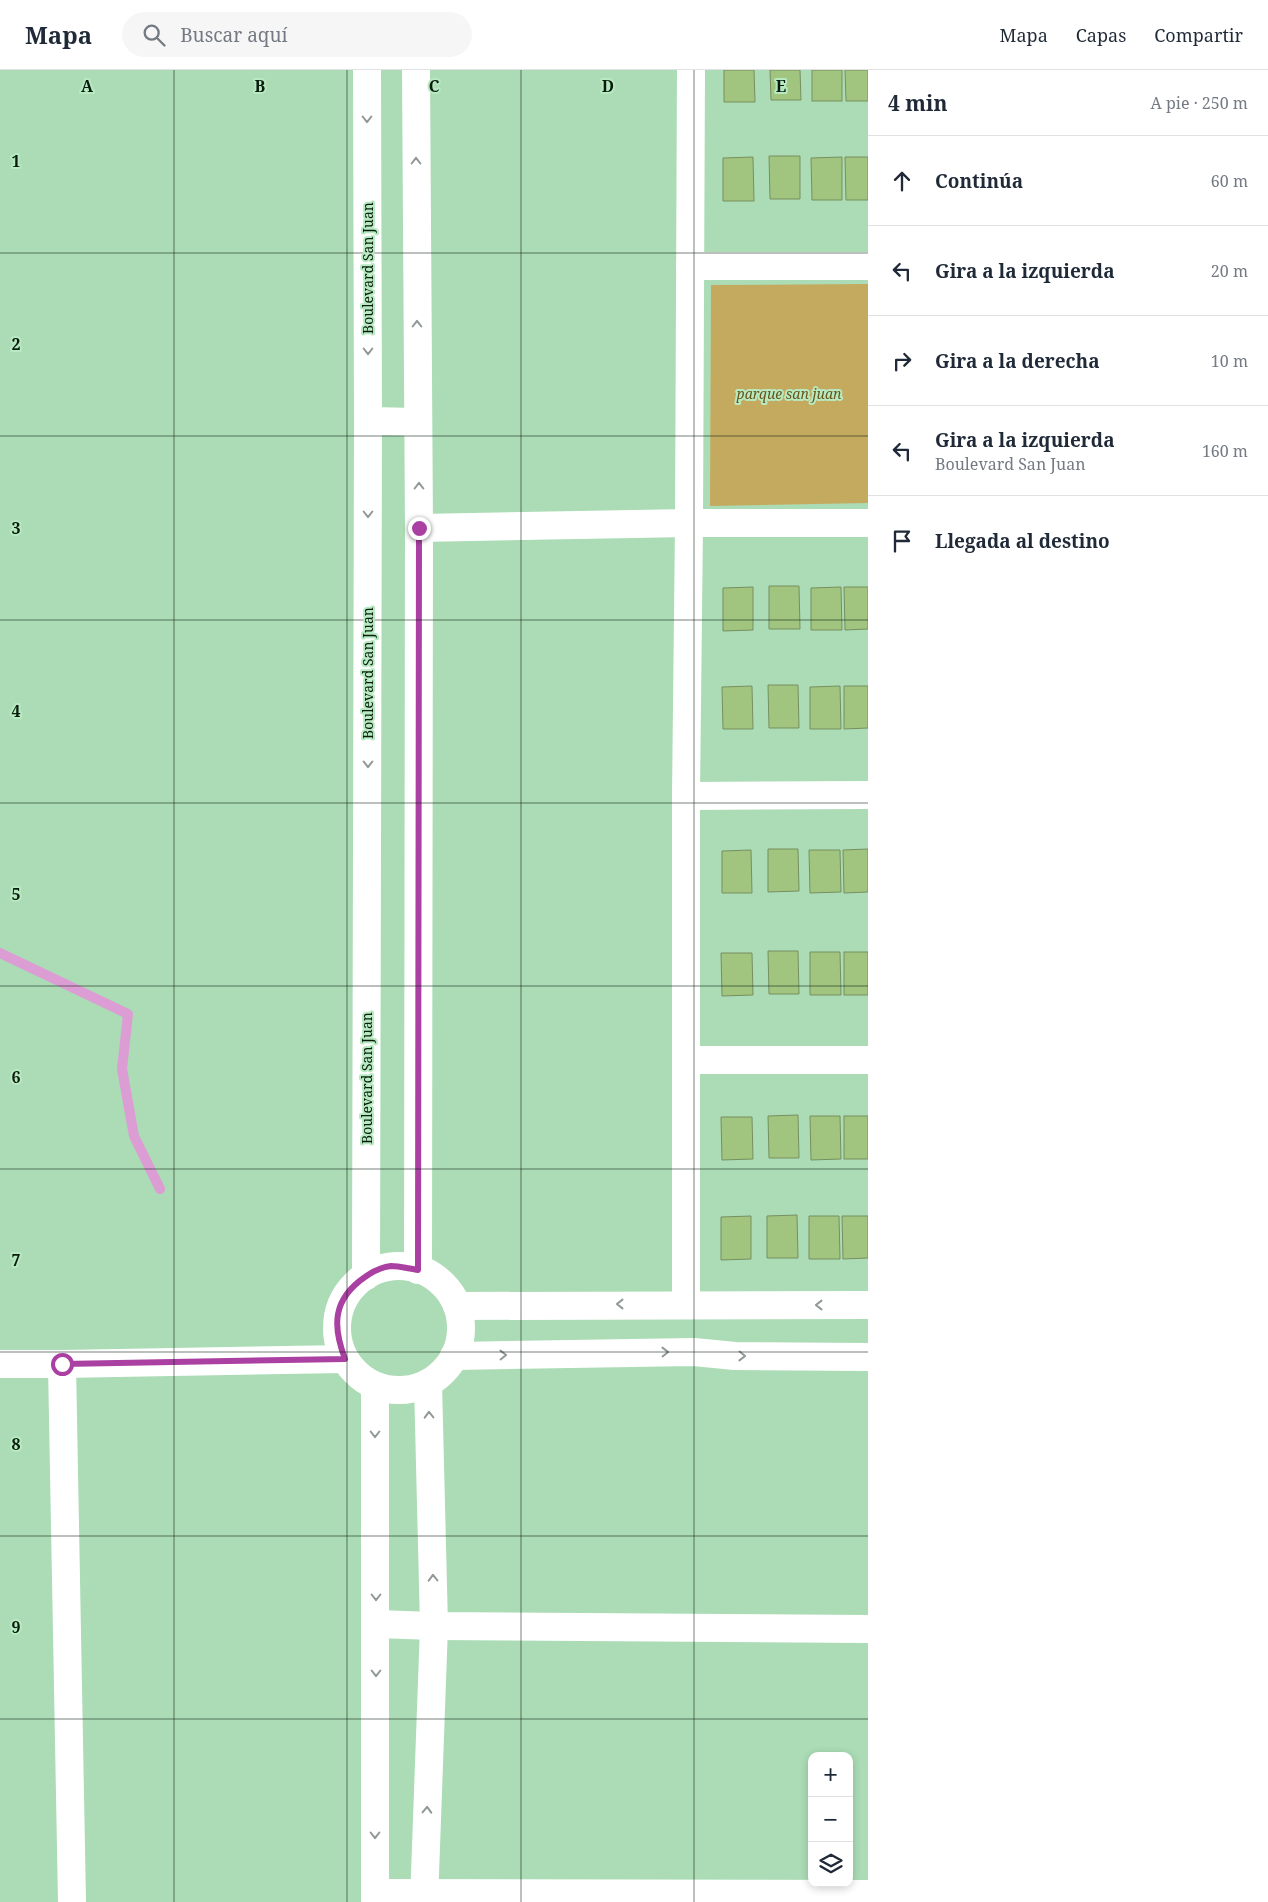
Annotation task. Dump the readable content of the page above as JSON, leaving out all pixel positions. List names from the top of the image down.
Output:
{
  "streets": {
    "street": ["Boulevard San Juan"]
  },
  "parks": ["parque san juan"],
  "page": {
    "header": "Mapa",
    "search": "Buscar aquí",
    "nav": ["Mapa", "Capas", "Compartir"],
    "heading": ["4 min", "A pie · 250 m"],
    "list": [
      ["Continúa", "60 m"],
      ["Gira a la izquierda", "20 m"],
      ["Gira a la derecha", "10 m"],
      ["Gira a la izquierda", "Boulevard San Juan", "160 m"],
      "Llegada al destino"
    ],
    "map_buttons": ["+", "−"]
  },
  "grid": {
    "columns": [
      "A",
      "B",
      "C",
      "D",
      "E"
    ],
    "rows": [
      "1",
      "2",
      "3",
      "4",
      "5",
      "6",
      "7",
      "8",
      "9"
    ]
  }
}
